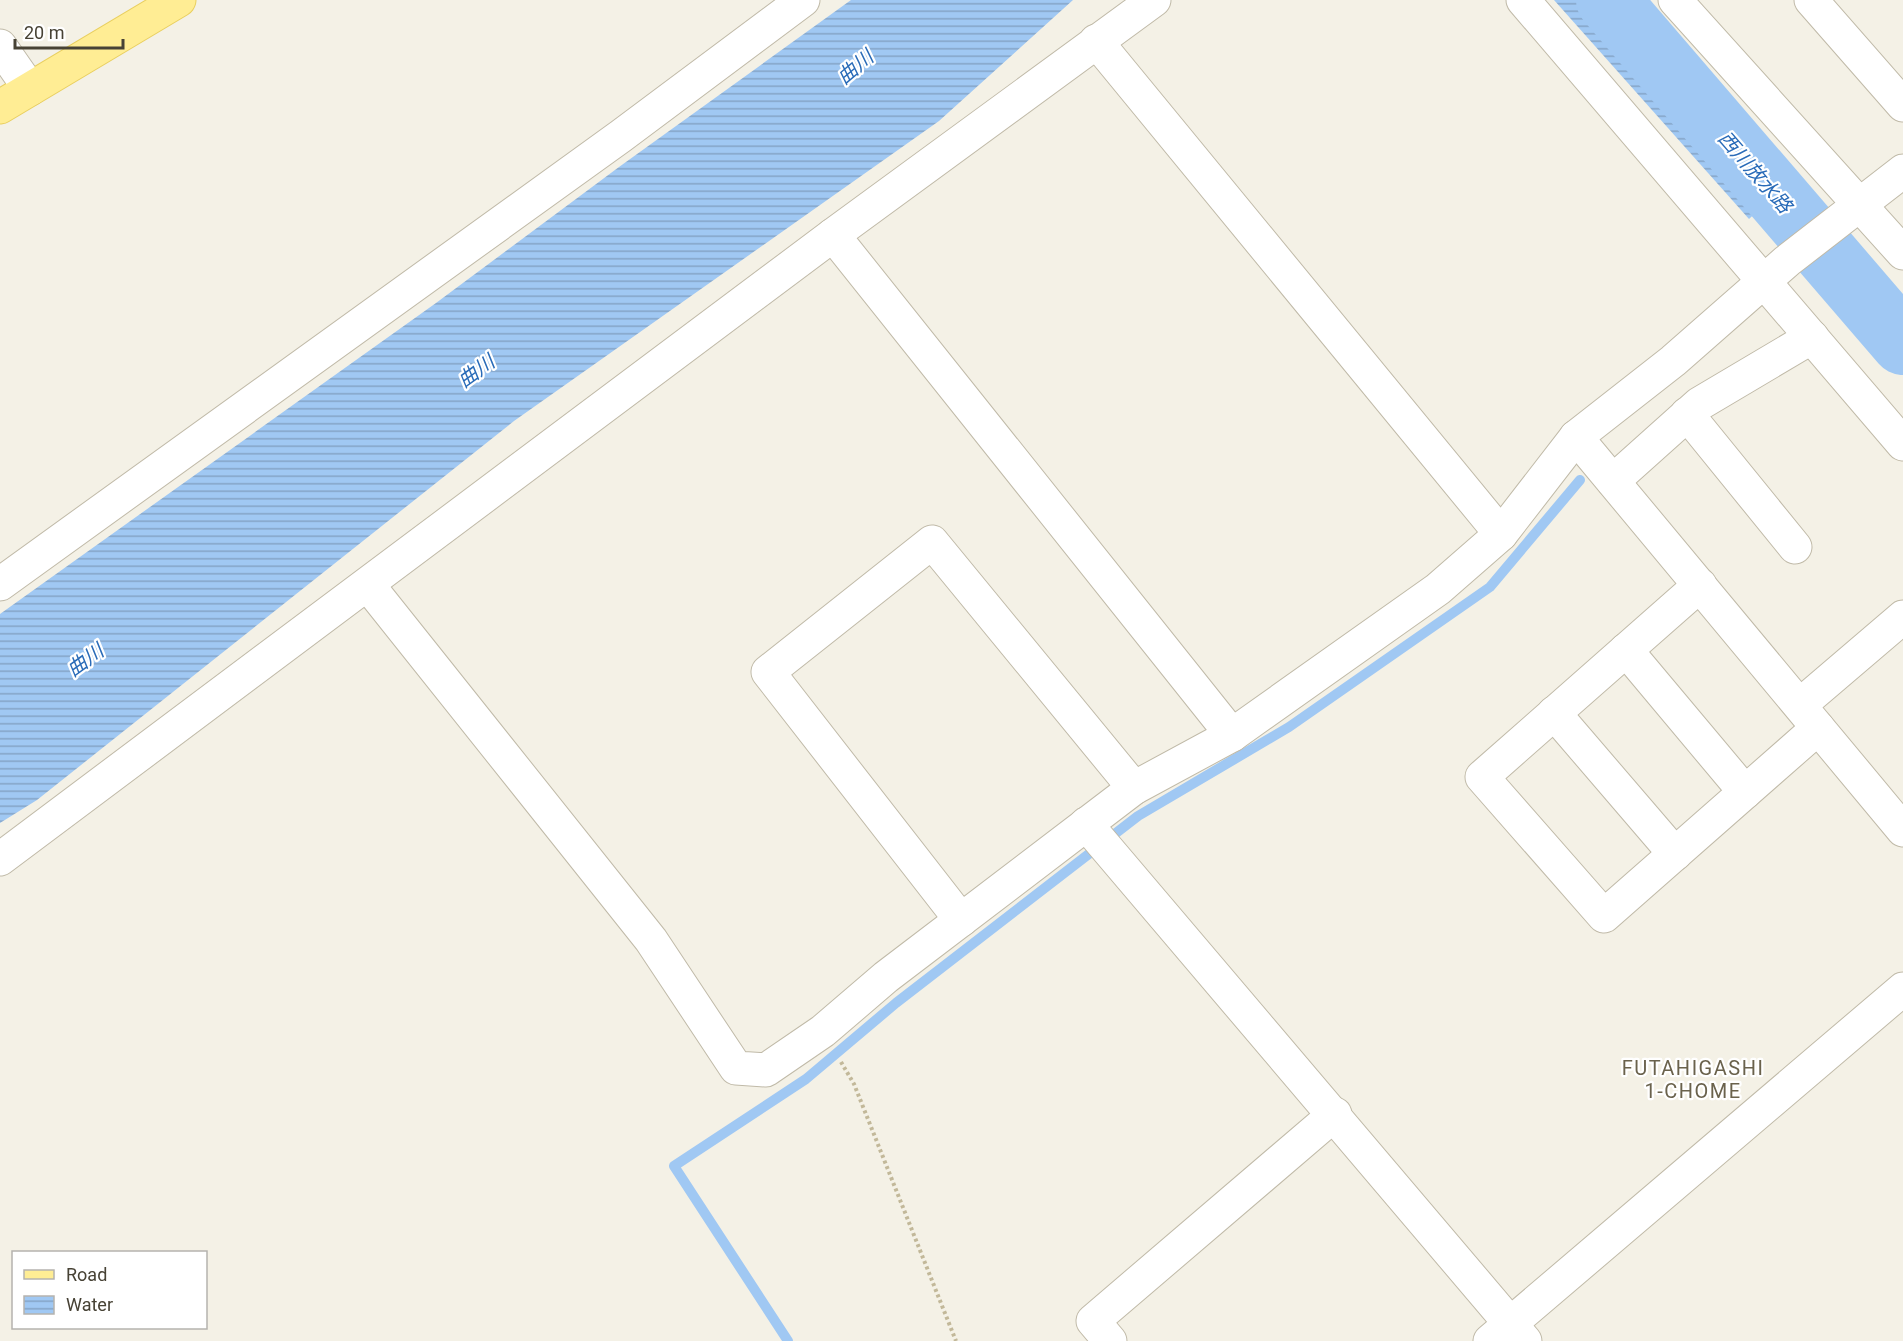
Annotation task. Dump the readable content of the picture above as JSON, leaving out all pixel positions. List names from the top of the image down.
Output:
{
  "districts": ["FUTAHIGASHI 1-CHOME"],
  "water": ["曲川", "西川放水路"],
  "legend": ["Road", "Water"],
  "scale_bar": "20 m"
}
